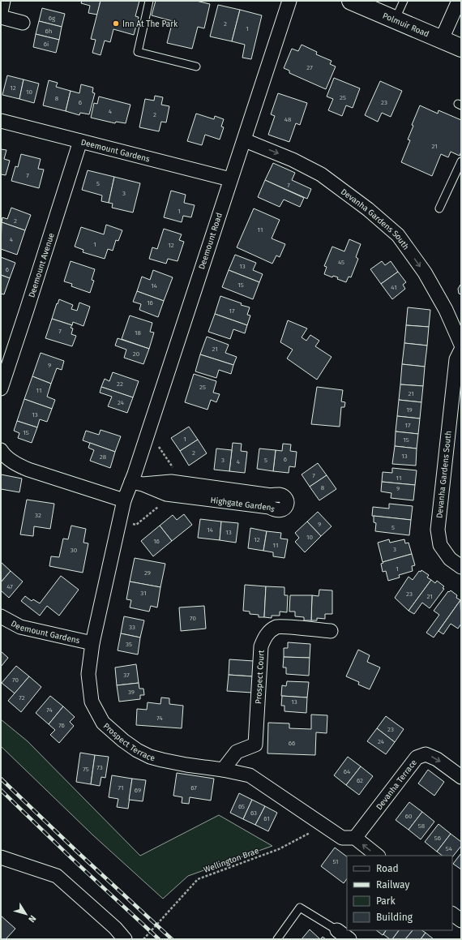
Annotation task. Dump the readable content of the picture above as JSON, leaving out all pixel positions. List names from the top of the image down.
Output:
{
  "streets": {
    "street": [
      "Polmuir Road",
      "Deemount Gardens",
      "Devanha Gardens South",
      "Deemount Road",
      "Deemount Avenue",
      "Highgate Gardens",
      "Prospect Court",
      "Prospect Terrace",
      "Devanha Terrace"
    ],
    "path": ["Wellington Brae"]
  },
  "crossings": [
    ["Deemount Gardens", "Deemount Road"],
    ["Deemount Gardens", "Deemount Avenue"],
    ["Deemount Gardens", "Prospect Terrace"],
    ["Devanha Gardens South", "Deemount Road"],
    ["Deemount Road", "Highgate Gardens"],
    ["Deemount Road", "Prospect Terrace"],
    ["Highgate Gardens", "Prospect Terrace"],
    ["Prospect Court", "Prospect Terrace"],
    ["Prospect Terrace", "Devanha Terrace"],
    ["Prospect Terrace", "Wellington Brae"]
  ],
  "one_way": ["Devanha Gardens South"],
  "places": ["Inn At The Park"],
  "house_numbers": [
    "6g",
    "2",
    "1",
    "6h",
    "6i",
    "27",
    "12",
    "10",
    "25",
    "8",
    "6",
    "23",
    "4",
    "2",
    "48",
    "21",
    "7",
    "5",
    "7",
    "3",
    "1",
    "2",
    "11",
    "4",
    "1",
    "12",
    "45",
    "13",
    "6",
    "15",
    "14",
    "41",
    "16",
    "17",
    "7",
    "18",
    "21",
    "20",
    "9",
    "22",
    "25",
    "11",
    "21",
    "24",
    "19",
    "13",
    "17",
    "15",
    "1",
    "15",
    "2",
    "13",
    "28",
    "6",
    "3",
    "5",
    "4",
    "7",
    "11",
    "8",
    "9",
    "32",
    "9",
    "5",
    "14",
    "13",
    "10",
    "12",
    "16",
    "11",
    "3",
    "30",
    "1",
    "29",
    "47",
    "31",
    "23",
    "21",
    "70",
    "33",
    "35",
    "37",
    "70",
    "39",
    "72",
    "13",
    "74",
    "74",
    "76",
    "23",
    "24",
    "66",
    "73",
    "75",
    "64",
    "62",
    "71",
    "67",
    "69",
    "65",
    "63",
    "60",
    "61",
    "58",
    "56",
    "54",
    "51"
  ],
  "legend": [
    "Road",
    "Railway",
    "Park",
    "Building"
  ],
  "north": "bottom right"
}
